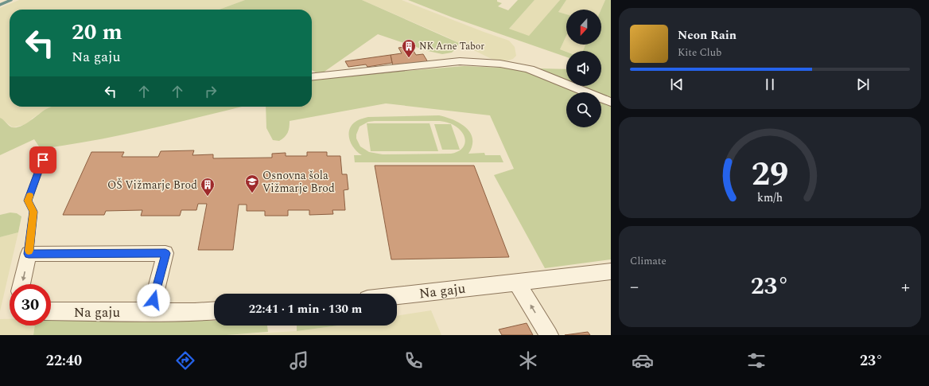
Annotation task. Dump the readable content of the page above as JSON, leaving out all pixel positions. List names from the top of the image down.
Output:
{
  "streets": {
    "street": ["Na gaju"]
  },
  "places": {
    "building": ["NK Arne Tabor", "OŠ Vižmarje Brod"],
    "school or university": ["Osnovna šola Vižmarje Brod"]
  },
  "north": "bottom",
  "page": {
    "turn": ["20 m", "Na gaju"],
    "song": ["Neon Rain", "Kite Club"],
    "tile": "Climate",
    "heat": ["−", "23°", "+"],
    "limit": "30",
    "trip": "22:41 · 1 min · 130 m",
    "tabs": ["22:40", "23°"],
    "gauge": ["29", "km/h"]
  }
}
